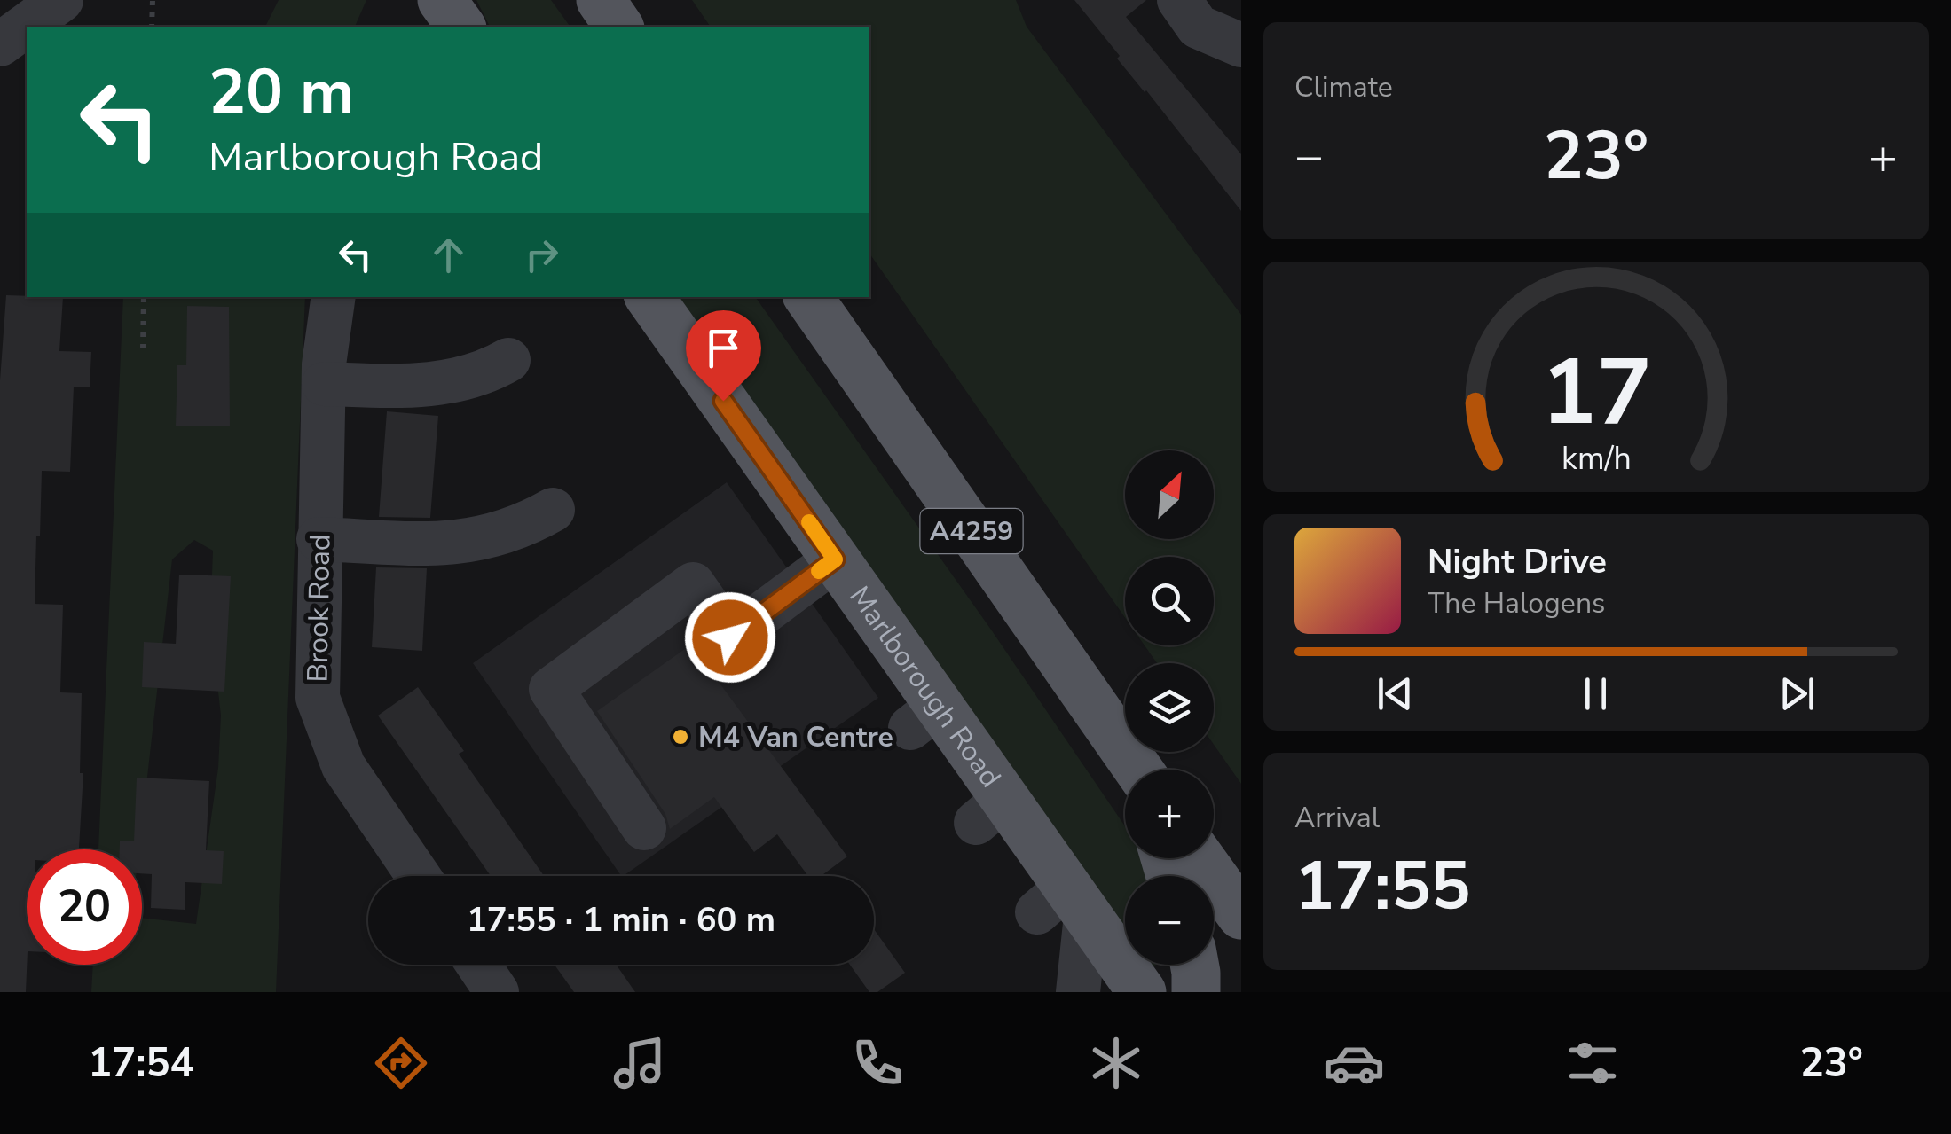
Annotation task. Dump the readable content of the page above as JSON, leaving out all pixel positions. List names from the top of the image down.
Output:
{
  "streets": {
    "main road": ["A4259", "Marlborough Road"],
    "street": ["Brook Road"]
  },
  "places": ["M4 Van Centre"],
  "north": "top right",
  "page": {
    "tile": [
      "Climate",
      ["Arrival", "17:55"]
    ],
    "turn": ["20 m", "Marlborough Road"],
    "heat": ["−", "23°", "+"],
    "map_buttons": ["+", "−"],
    "song": ["Night Drive", "The Halogens"],
    "limit": "20",
    "trip": "17:55 · 1 min · 60 m",
    "tabs": ["17:54", "23°"],
    "gauge": ["17", "km/h"]
  }
}
